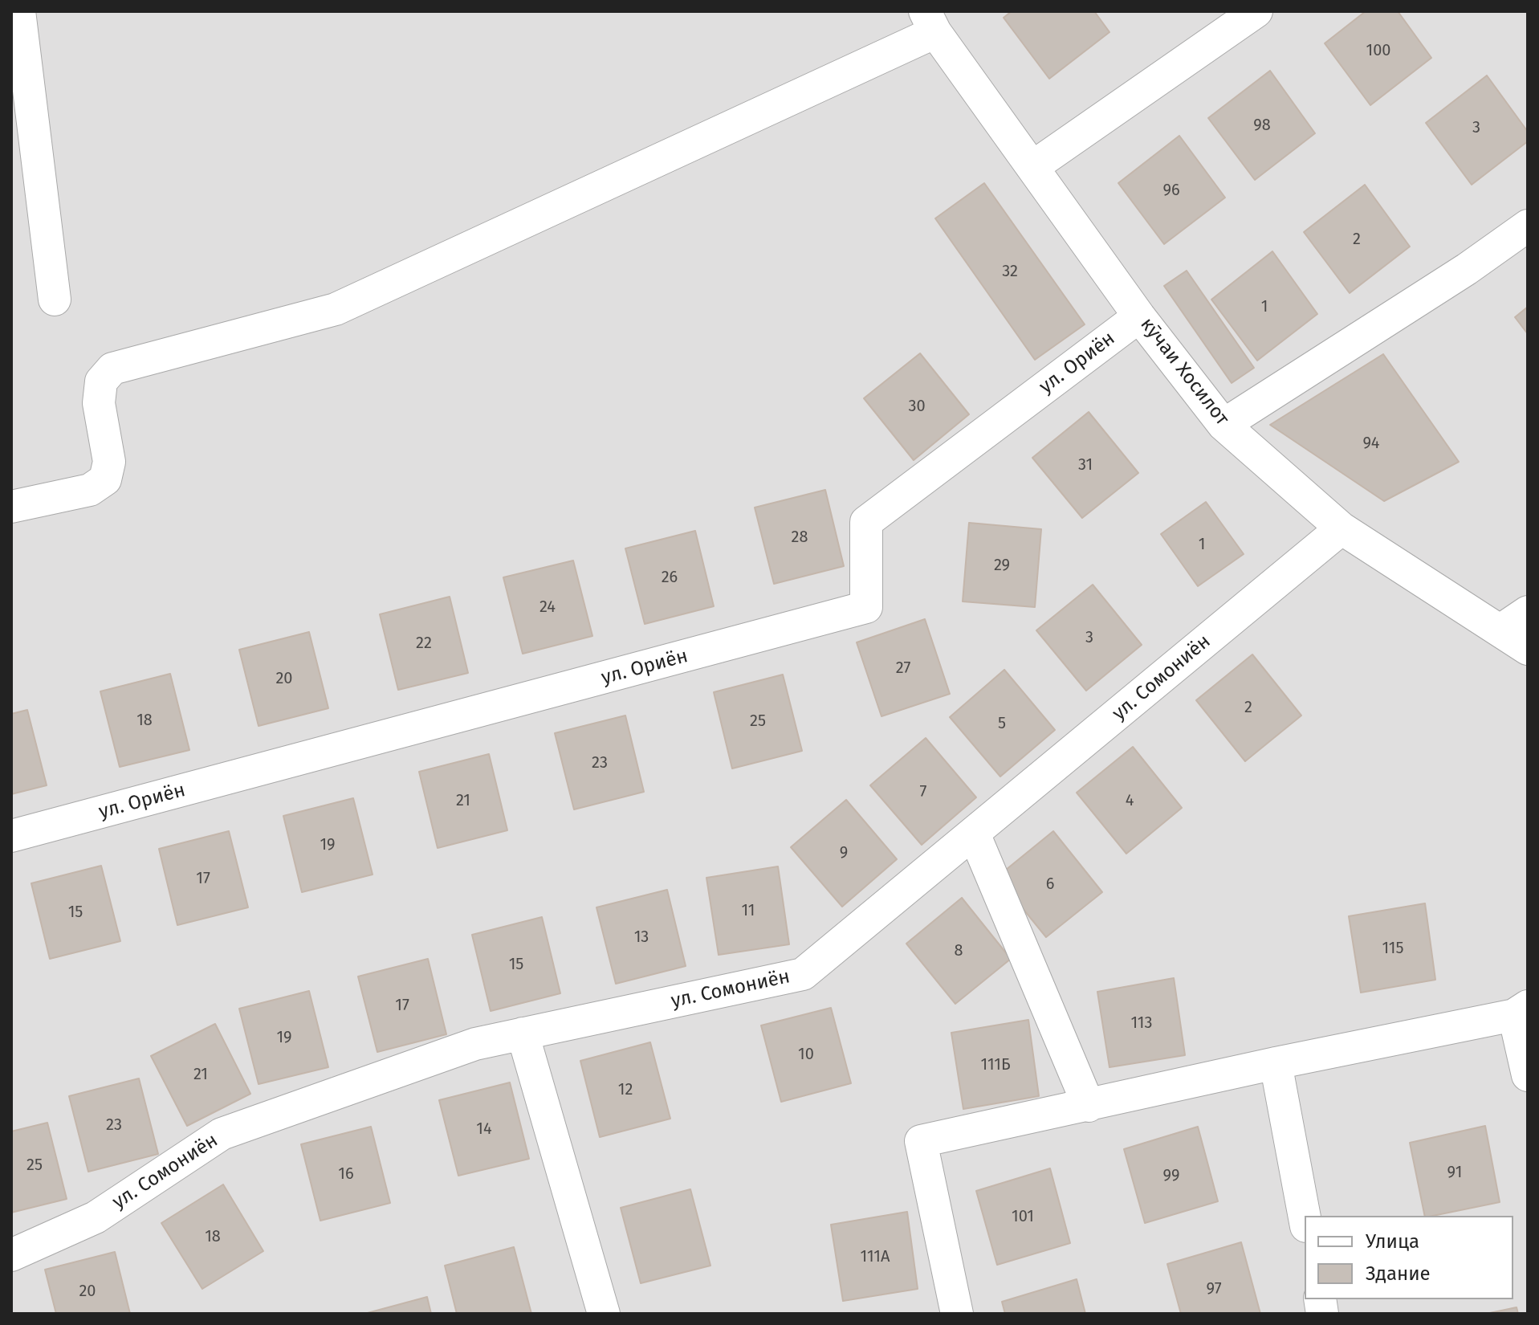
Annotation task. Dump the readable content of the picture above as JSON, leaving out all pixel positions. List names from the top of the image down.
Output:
{
  "streets": {
    "street": ["ул. Ориён", "кӯчаи Хосилот", "ул. Сомониён"]
  },
  "crossings": [
    ["ул. Ориён", "кӯчаи Хосилот"],
    ["кӯчаи Хосилот", "ул. Сомониён"]
  ],
  "house_numbers": [
    "100",
    "98",
    "3",
    "96",
    "2",
    "32",
    "1",
    "30",
    "94",
    "31",
    "28",
    "1",
    "29",
    "26",
    "24",
    "3",
    "22",
    "27",
    "20",
    "2",
    "18",
    "25",
    "5",
    "23",
    "7",
    "21",
    "4",
    "19",
    "9",
    "17",
    "6",
    "11",
    "15",
    "13",
    "115",
    "8",
    "15",
    "17",
    "113",
    "19",
    "10",
    "111Б",
    "21",
    "12",
    "23",
    "14",
    "25",
    "91",
    "16",
    "99",
    "101",
    "18",
    "111А",
    "97",
    "20"
  ],
  "legend": ["Улица", "Здание"]
}
